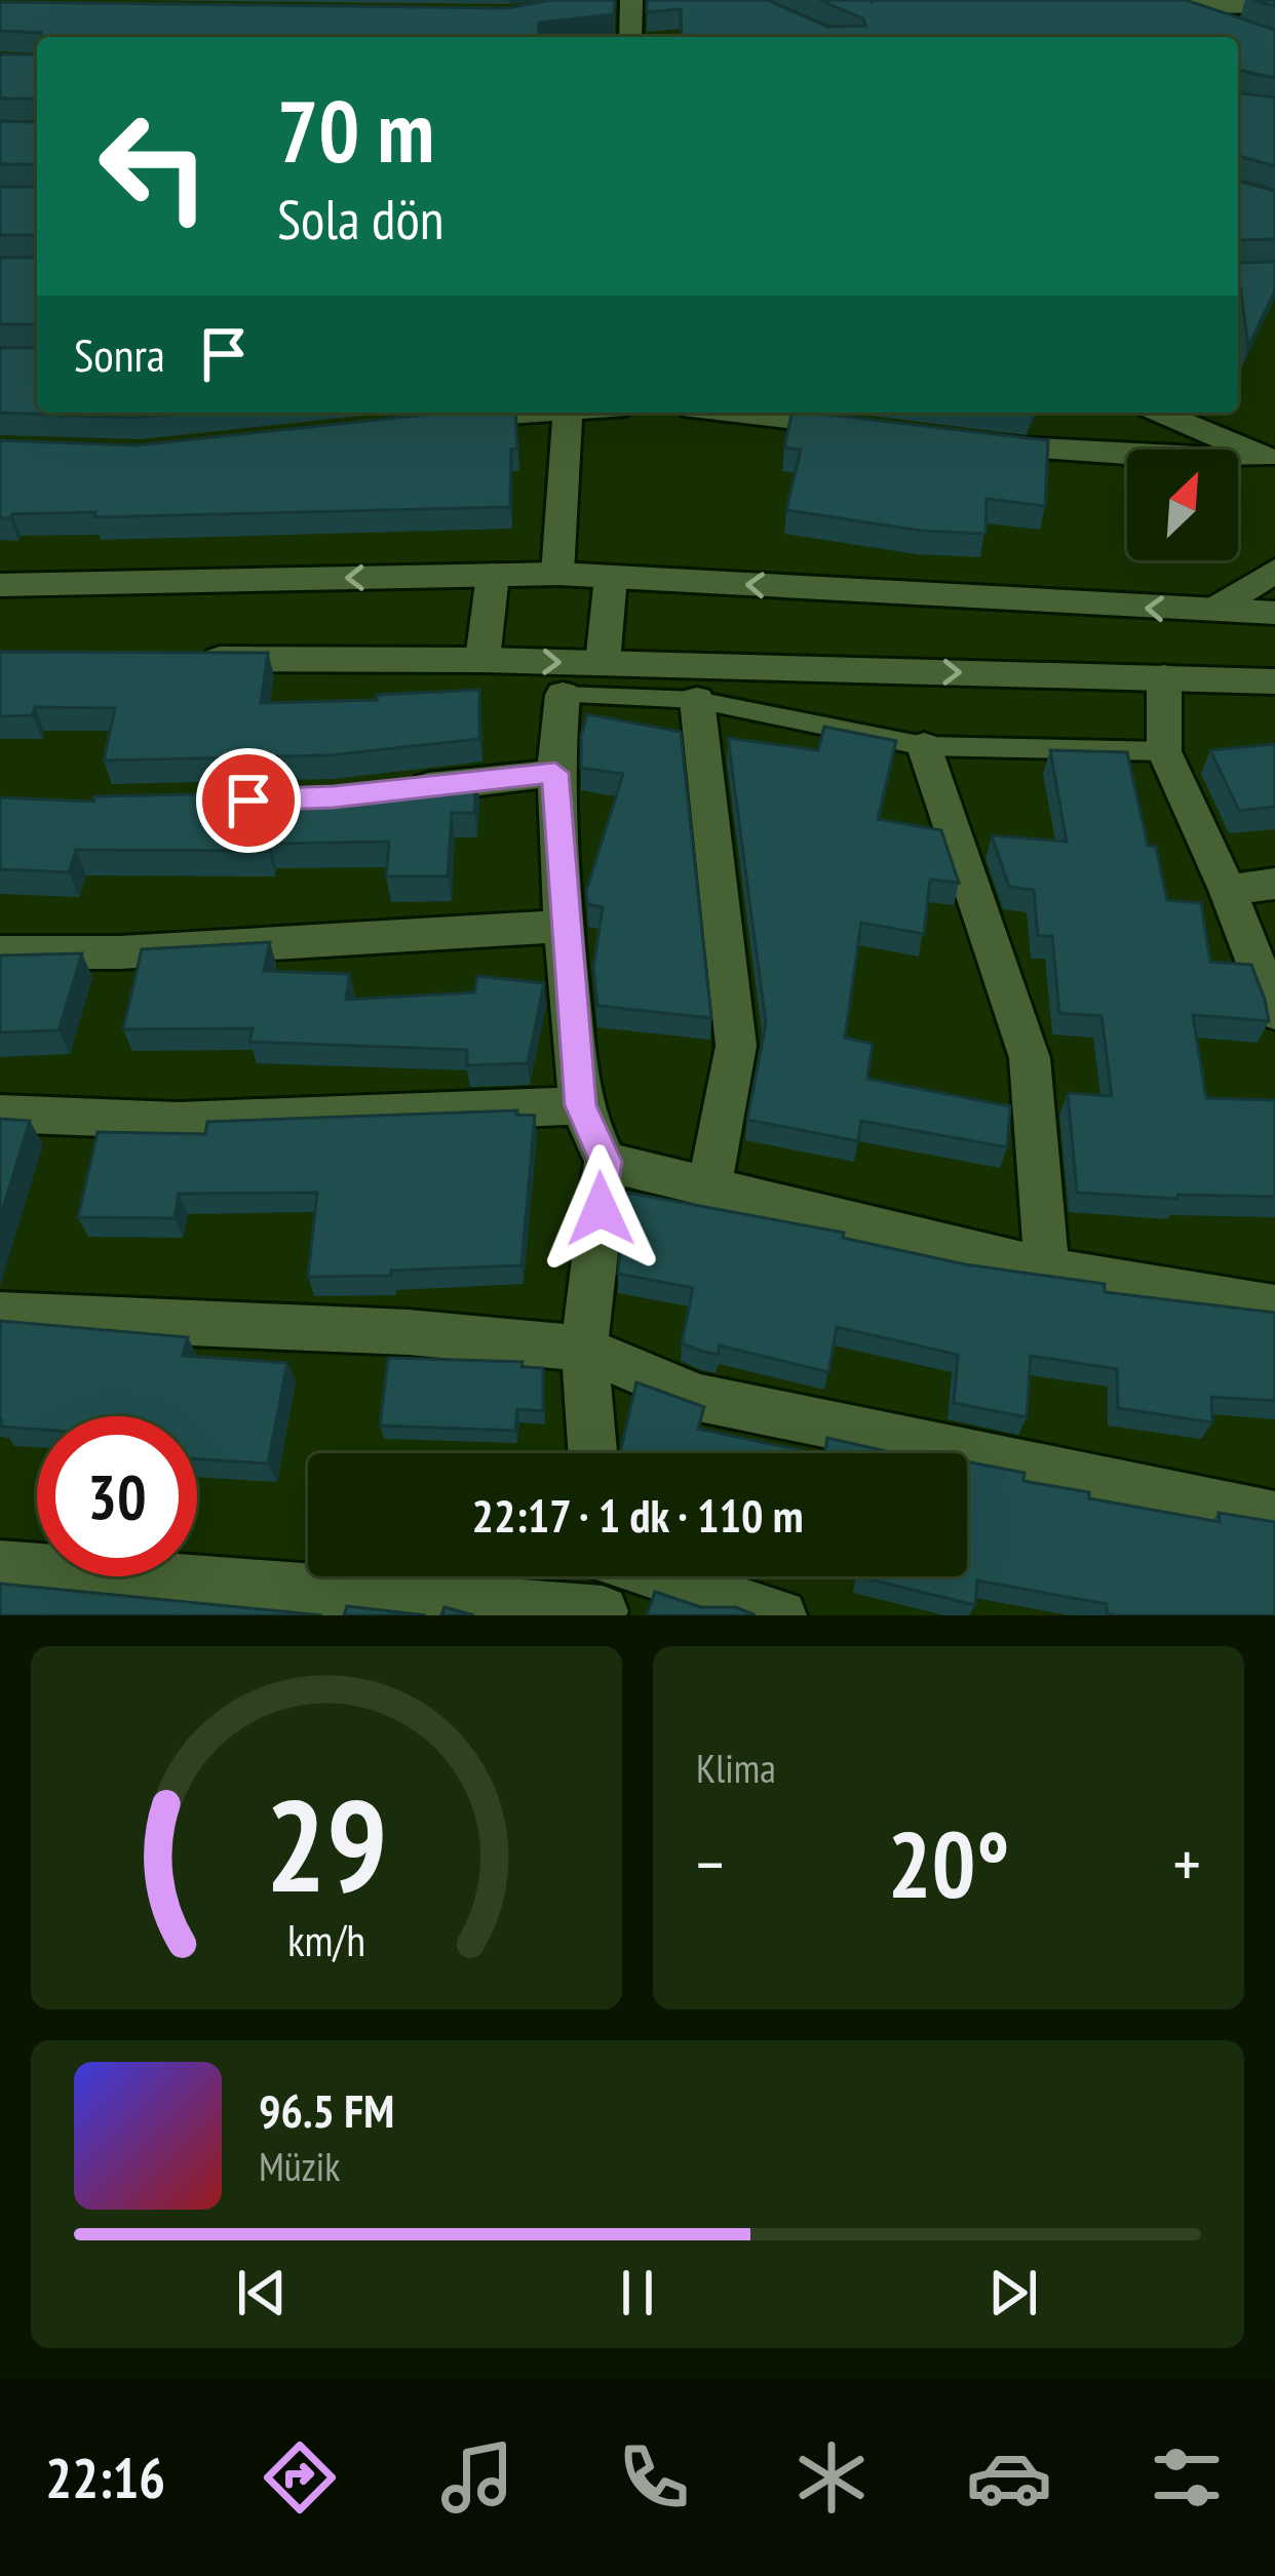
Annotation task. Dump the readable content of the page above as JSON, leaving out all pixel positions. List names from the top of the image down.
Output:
{
  "north": "top right",
  "page": {
    "turn": ["70 m", "Sola dön"],
    "then": "Sonra",
    "limit": "30",
    "trip": "22:17 · 1 dk · 110 m",
    "tile": "Klima",
    "heat": ["−", "20°", "+"],
    "song": ["96.5 FM", "Müzik"],
    "tabs": "22:16",
    "gauge": ["29", "km/h"]
  }
}
